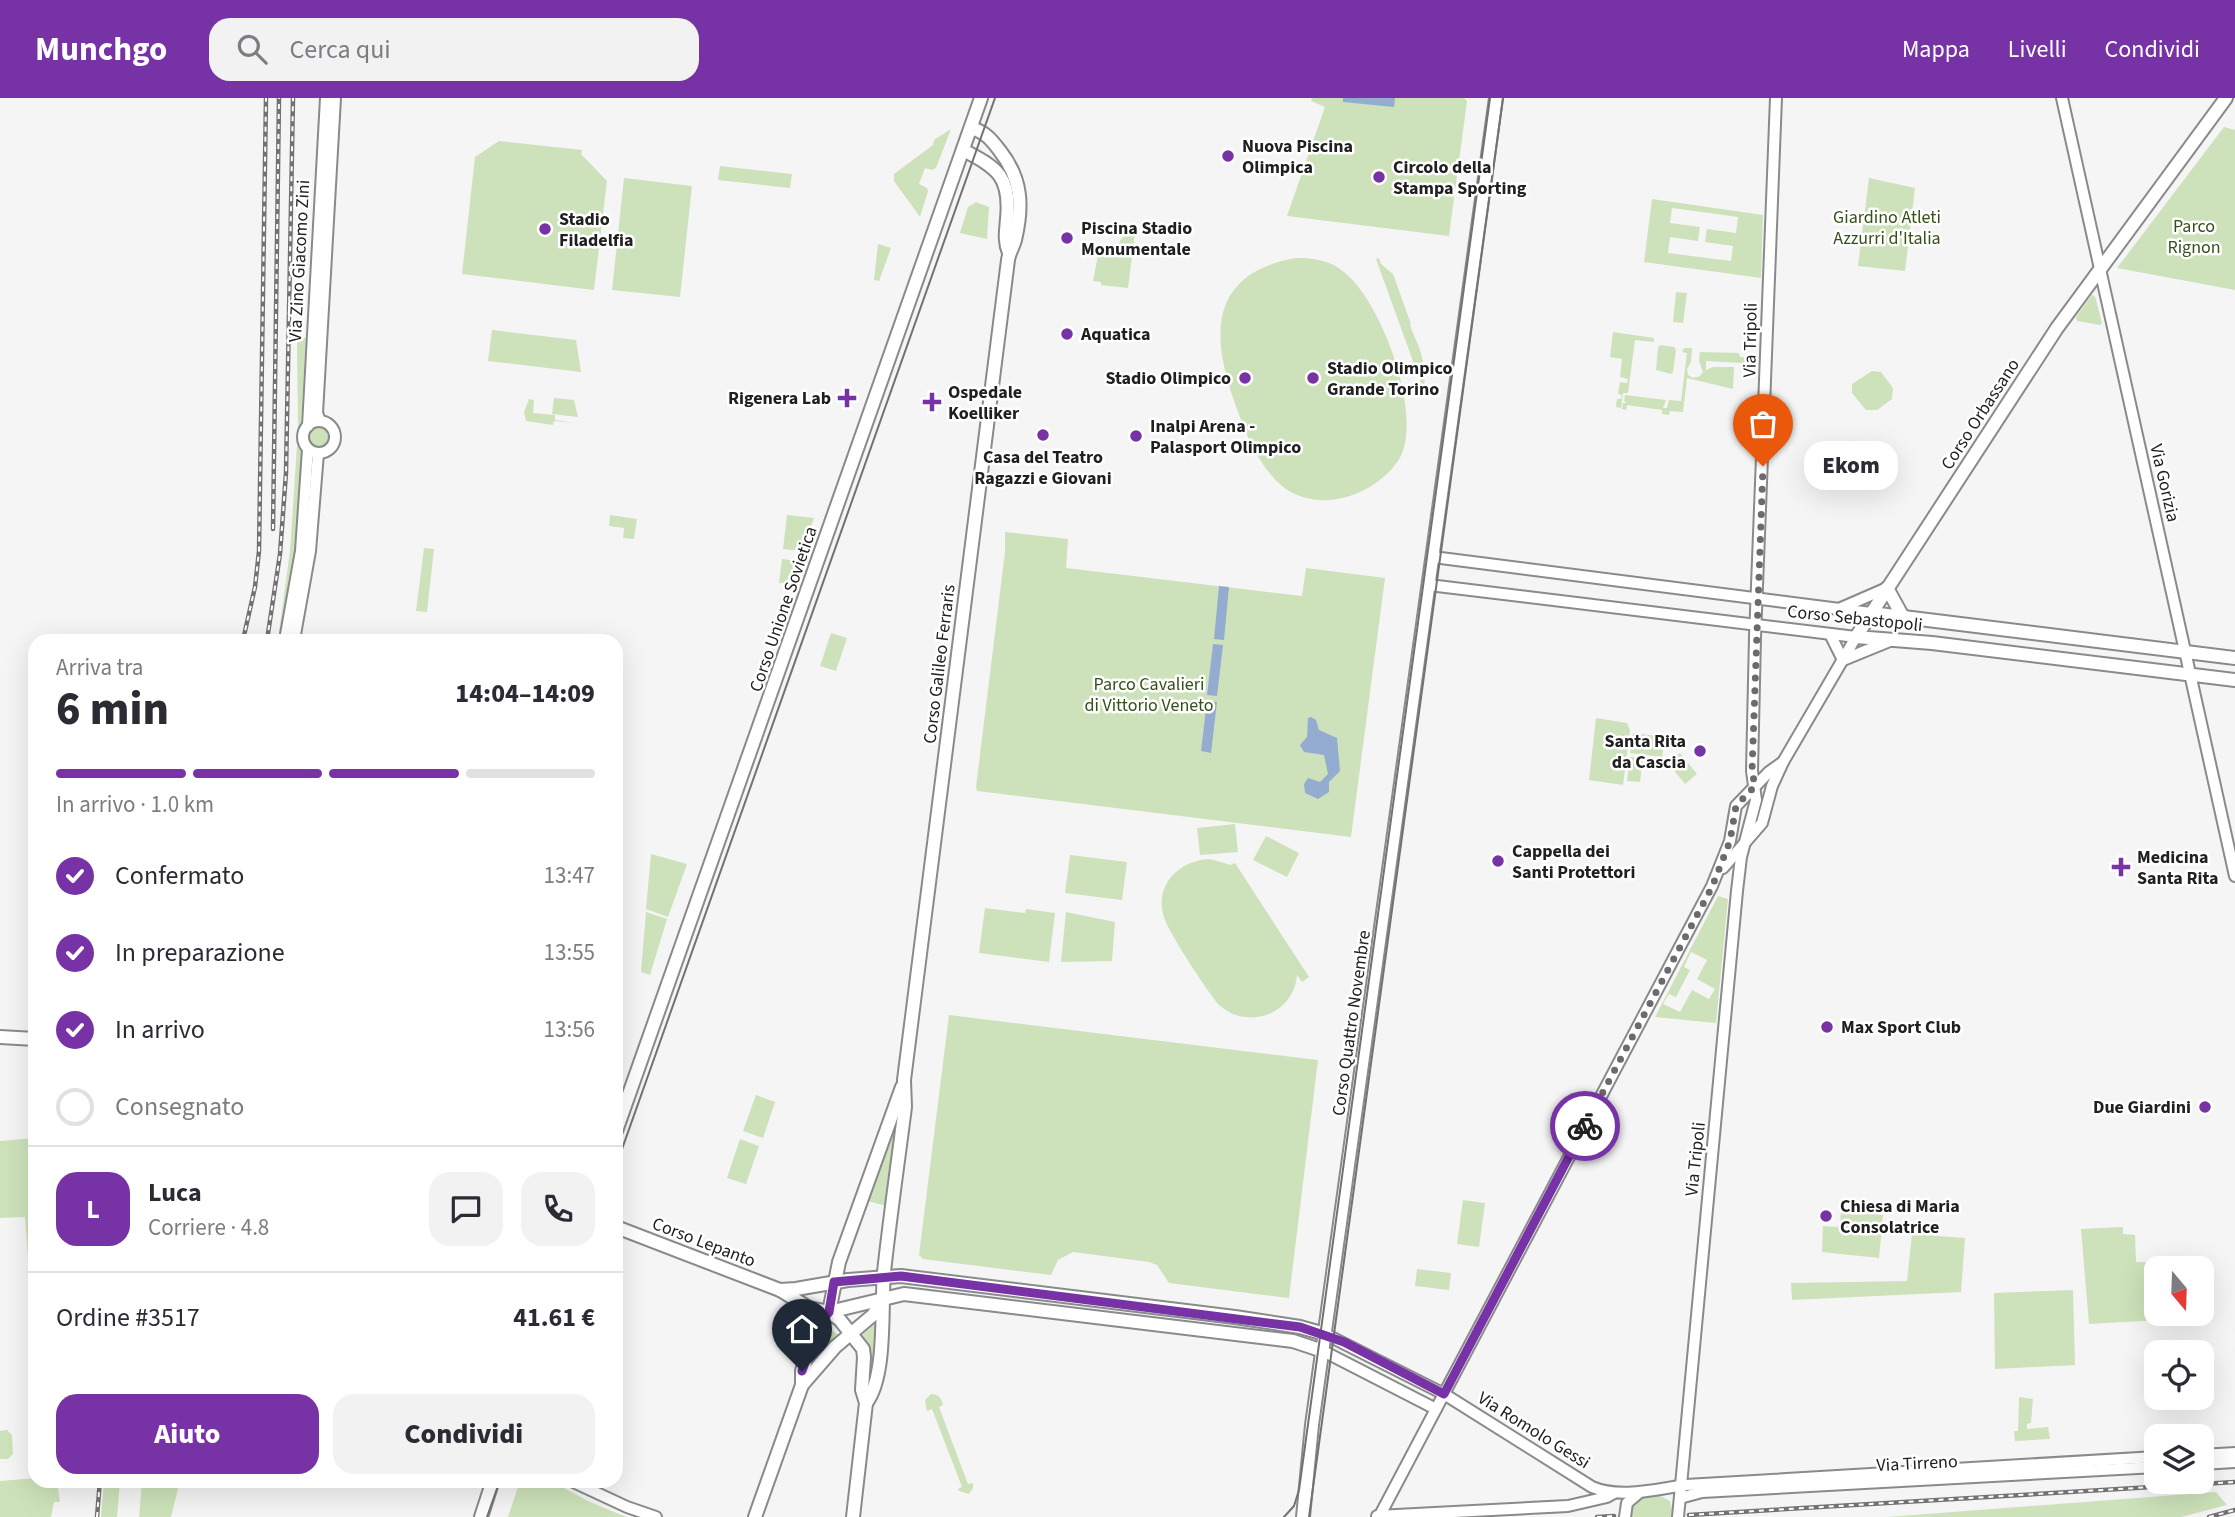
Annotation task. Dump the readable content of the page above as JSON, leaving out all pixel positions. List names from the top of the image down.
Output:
{
  "streets": {
    "main road": [
      "Corso Orbassano",
      "Corso Unione Sovietica",
      "Corso Sebastopoli",
      "Corso Galileo Ferraris",
      "Corso Quattro Novembre",
      "Corso Lepanto"
    ],
    "street": [
      "Via Zino Giacomo Zini",
      "Via Tripoli",
      "Via Gorizia",
      "Via Romolo Gessi",
      "Via Tirreno"
    ]
  },
  "crossings": [
    ["Via Tripoli", "Corso Sebastopoli"],
    ["Via Tripoli", "Via Tirreno"],
    ["Corso Orbassano", "Via Gorizia"],
    ["Corso Orbassano", "Corso Sebastopoli"],
    ["Via Gorizia", "Corso Sebastopoli"],
    ["Corso Sebastopoli", "Corso Quattro Novembre"],
    ["Corso Galileo Ferraris", "Corso Lepanto"],
    ["Corso Quattro Novembre", "Corso Lepanto"],
    ["Corso Quattro Novembre", "Via Romolo Gessi"],
    ["Corso Lepanto", "Via Romolo Gessi"]
  ],
  "parks": ["Giardino Atleti Azzurri d'Italia", "Parco Rignon", "Parco Cavalieri di Vittorio Veneto"],
  "places": {
    "other": [
      "Nuova Piscina Olimpica",
      "Circolo della Stampa Sporting",
      "Stadio Filadelfia",
      "Piscina Stadio Monumentale",
      "Aquatica",
      "Stadio Olimpico",
      "Stadio Olimpico Grande Torino",
      "Casa del Teatro Ragazzi e Giovani",
      "Inalpi Arena - Palasport Olimpico",
      "Ekom",
      "Santa Rita da Cascia",
      "Cappella dei Santi Protettori",
      "Max Sport Club",
      "Due Giardini",
      "Chiesa di Maria Consolatrice"
    ],
    "health": ["Rigenera Lab", "Ospedale Koelliker", "Medicina Santa Rita"]
  },
  "north": "bottom",
  "page": {
    "header": "Munchgo",
    "search": "Cerca qui",
    "nav": ["Mappa", "Livelli", "Condividi"],
    "bubble": "Ekom",
    "heading": ["6 min", "Arriva tra", "14:04–14:09"],
    "panel": [
      "Luca",
      "Corriere · 4.8",
      "Ordine #3517",
      "41.61 €"
    ],
    "bar": "In arrivo · 1.0 km",
    "list": [
      ["Confermato", "13:47"],
      ["In preparazione", "13:55"],
      ["In arrivo", "13:56"],
      "Consegnato"
    ],
    "round": "L",
    "buttons": ["Aiuto", "Condividi"]
  }
}
